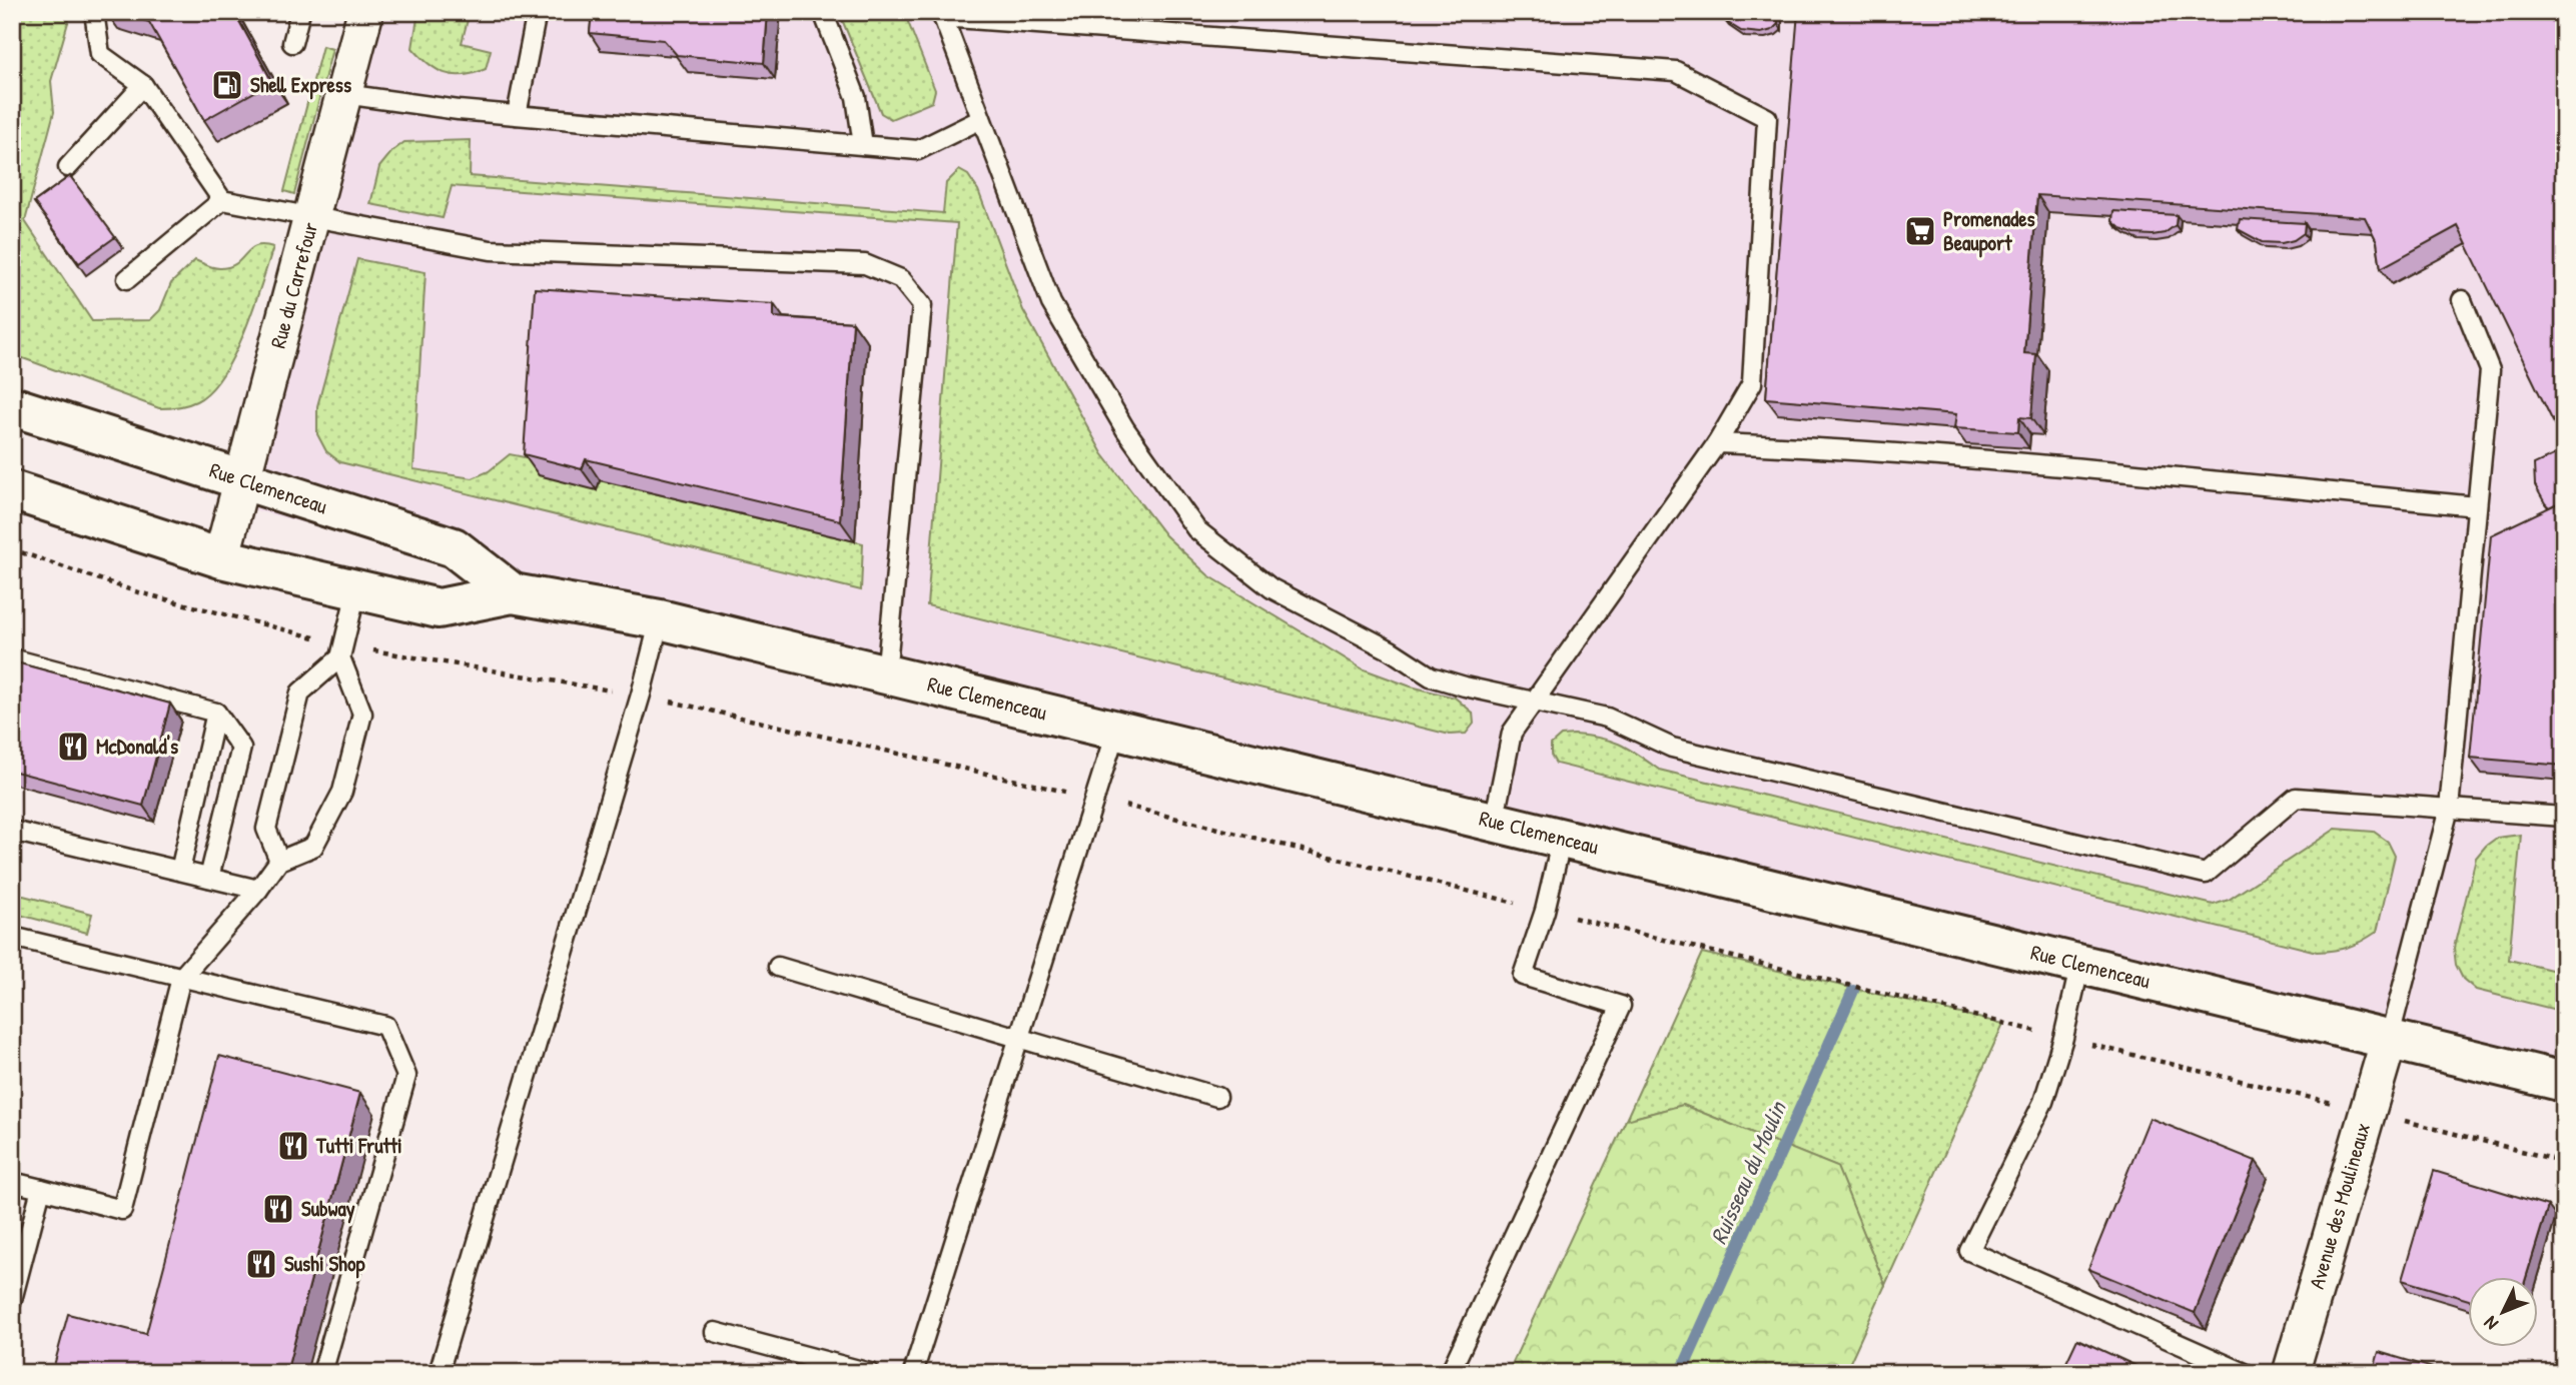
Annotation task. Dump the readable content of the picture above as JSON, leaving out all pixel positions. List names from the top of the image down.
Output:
{
  "streets": {
    "street": ["Rue du Carrefour", "Rue Clemenceau", "Avenue des Moulineaux"]
  },
  "crossings": [
    ["Rue du Carrefour", "Rue Clemenceau"],
    ["Rue Clemenceau", "Avenue des Moulineaux"]
  ],
  "water": ["Ruisseau du Moulin"],
  "places": {
    "fuel station": ["Shell Express"],
    "supermarket": ["Promenades Beauport"],
    "restaurant": [
      "McDonald's",
      "Tutti Frutti",
      "Subway",
      "Sushi Shop"
    ]
  },
  "north": "bottom left"
}
